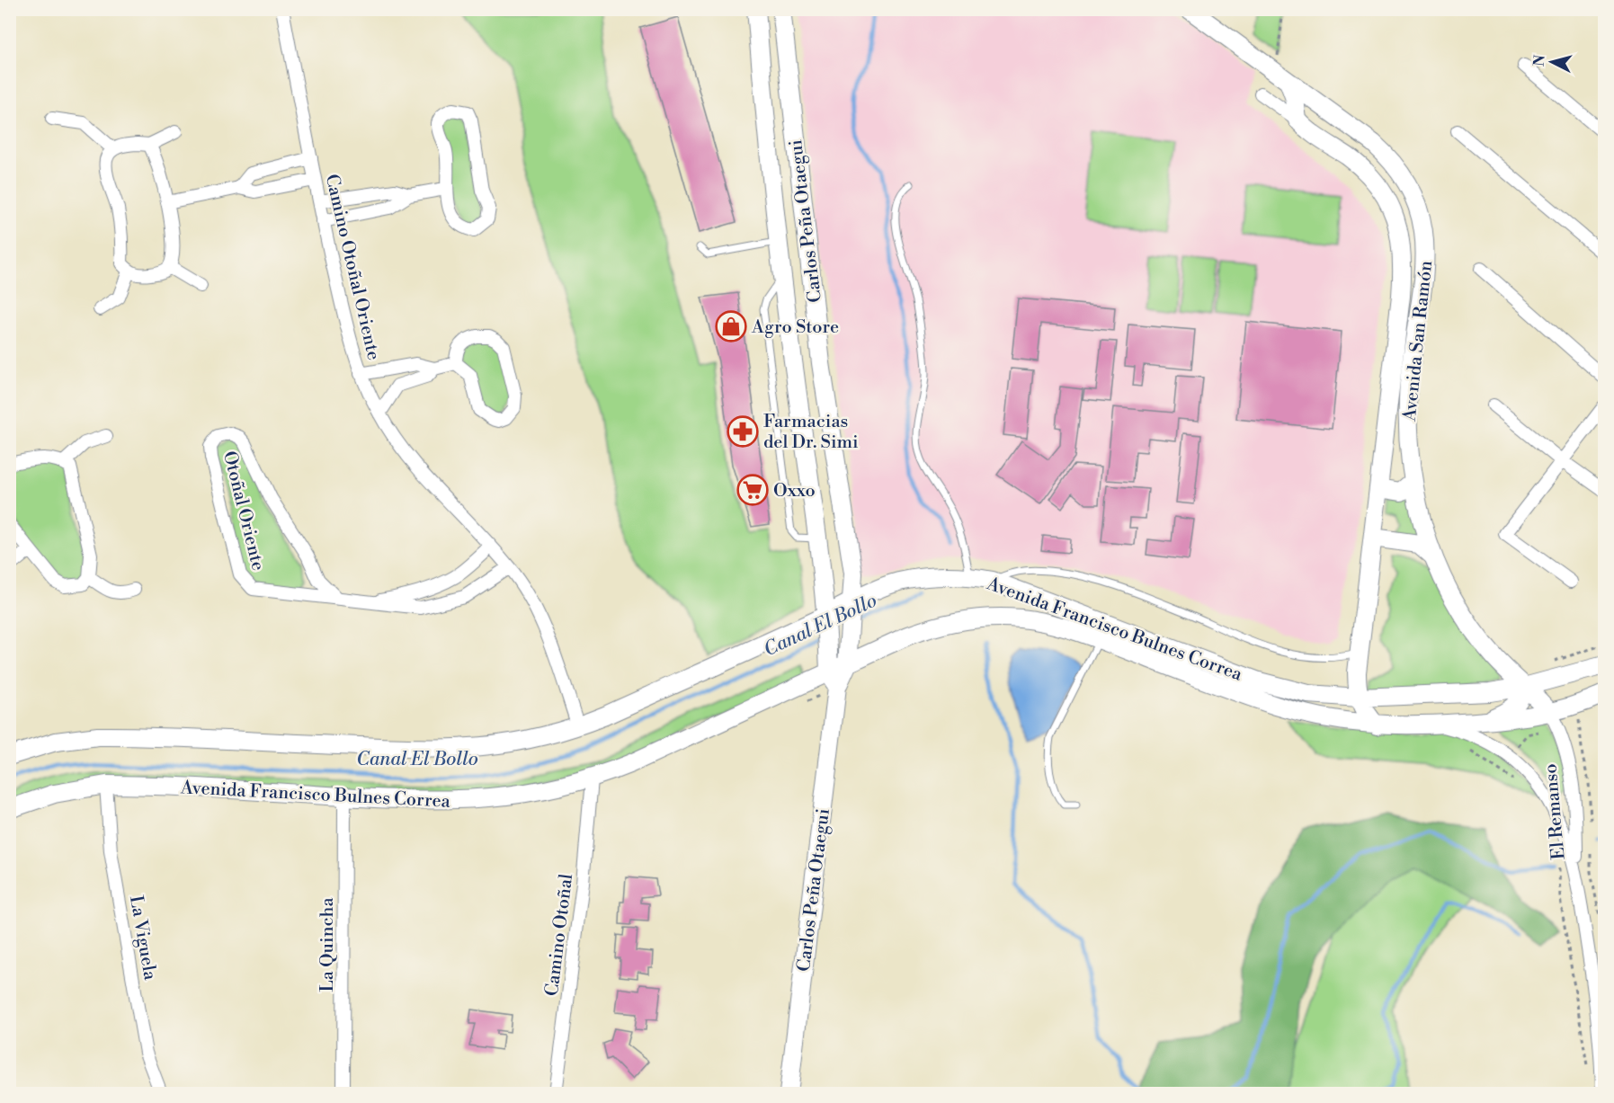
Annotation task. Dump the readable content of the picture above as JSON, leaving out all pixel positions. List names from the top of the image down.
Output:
{
  "streets": {
    "street": [
      "Carlos Peña Otaegui",
      "Camino Otoñal Oriente",
      "Avenida San Ramón",
      "Otoñal Oriente",
      "Avenida Francisco Bulnes Correa",
      "El Remanso",
      "Camino Otoñal",
      "La Viguela",
      "La Quincha"
    ]
  },
  "crossings": [
    ["Carlos Peña Otaegui", "Avenida Francisco Bulnes Correa"],
    ["Camino Otoñal Oriente", "Otoñal Oriente"],
    ["Camino Otoñal Oriente", "Avenida Francisco Bulnes Correa"],
    ["Avenida San Ramón", "Avenida Francisco Bulnes Correa"],
    ["Avenida San Ramón", "El Remanso"],
    ["Avenida Francisco Bulnes Correa", "El Remanso"],
    ["Avenida Francisco Bulnes Correa", "Camino Otoñal"],
    ["Avenida Francisco Bulnes Correa", "La Viguela"],
    ["Avenida Francisco Bulnes Correa", "La Quincha"]
  ],
  "water": ["Canal El Bollo"],
  "places": {
    "shop": ["Agro Store"],
    "pharmacy": ["Farmacias del Dr. Simi"],
    "supermarket": ["Oxxo"]
  },
  "north": "left"
}
